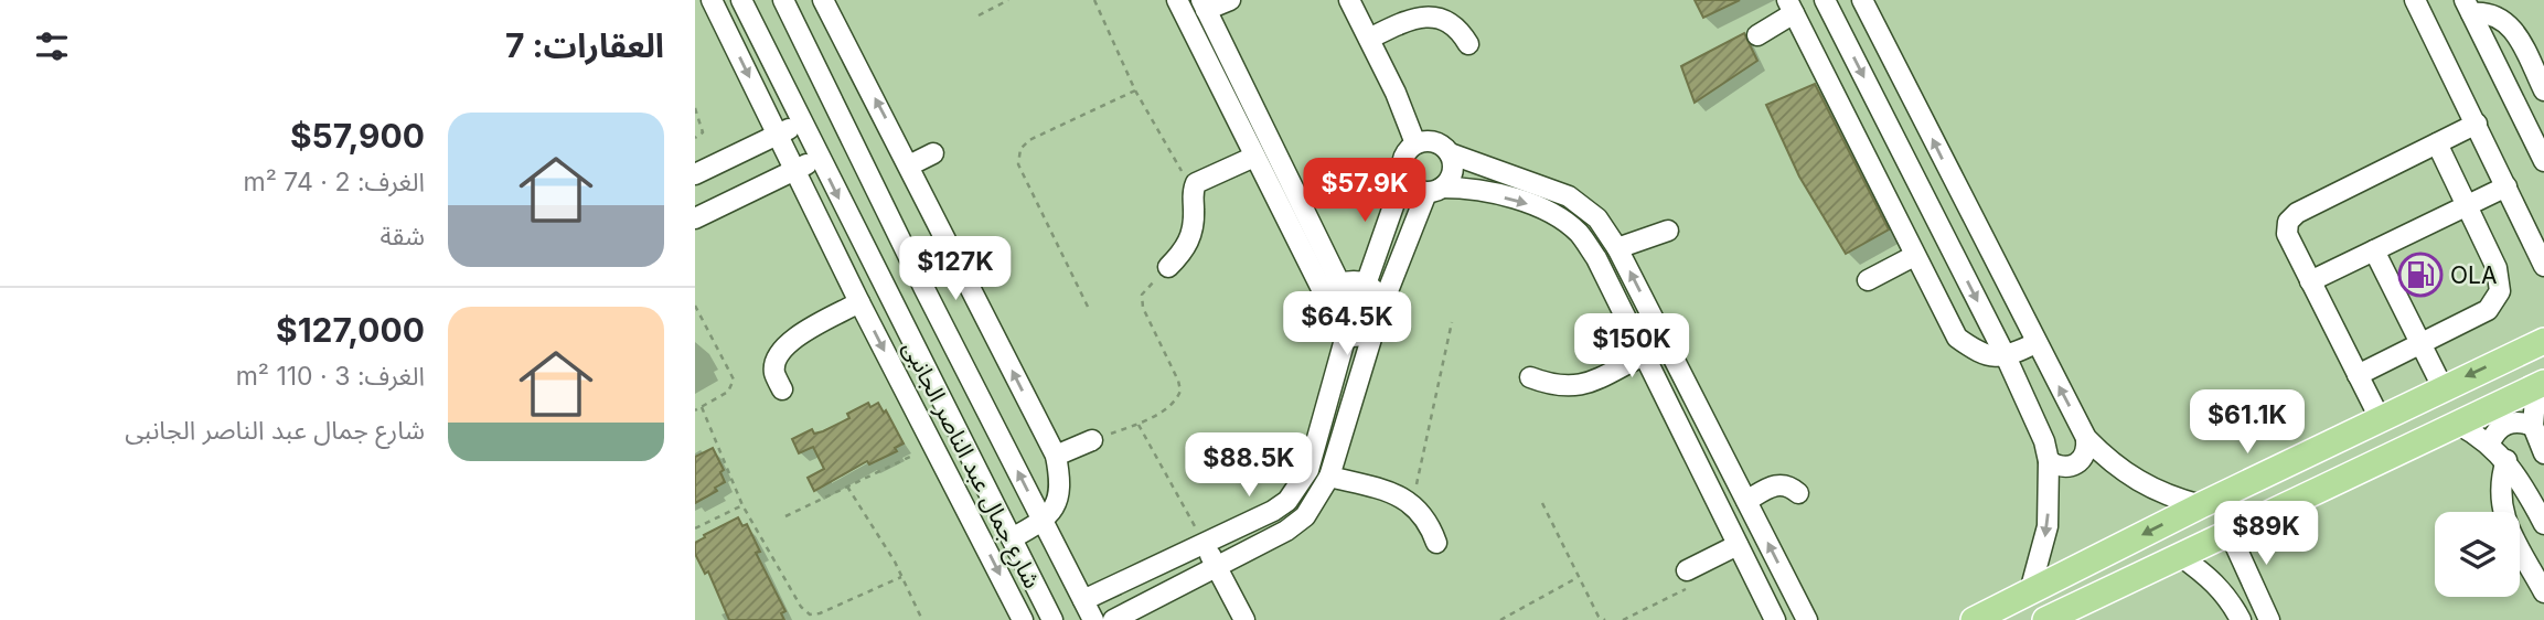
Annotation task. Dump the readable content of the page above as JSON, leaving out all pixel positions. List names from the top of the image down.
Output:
{
  "streets": {
    "street": ["شارع جمال عبد الناصر الجانبى"]
  },
  "places": {
    "fuel station": ["OLA"]
  },
  "page": {
    "heading": "العقارات: 7",
    "list": [
      {
        "name": "$57,900",
        "note": "الغرف: 2 · 74 m² · شقة"
      },
      {
        "name": "$127,000",
        "note": "الغرف: 3 · 110 m² · شارع جمال عبد الناصر الجانبى"
      }
    ],
    "price": [
      "$57.9K",
      "$127K",
      "$64.5K",
      "$150K",
      "$61.1K",
      "$88.5K",
      "$89K"
    ]
  }
}
